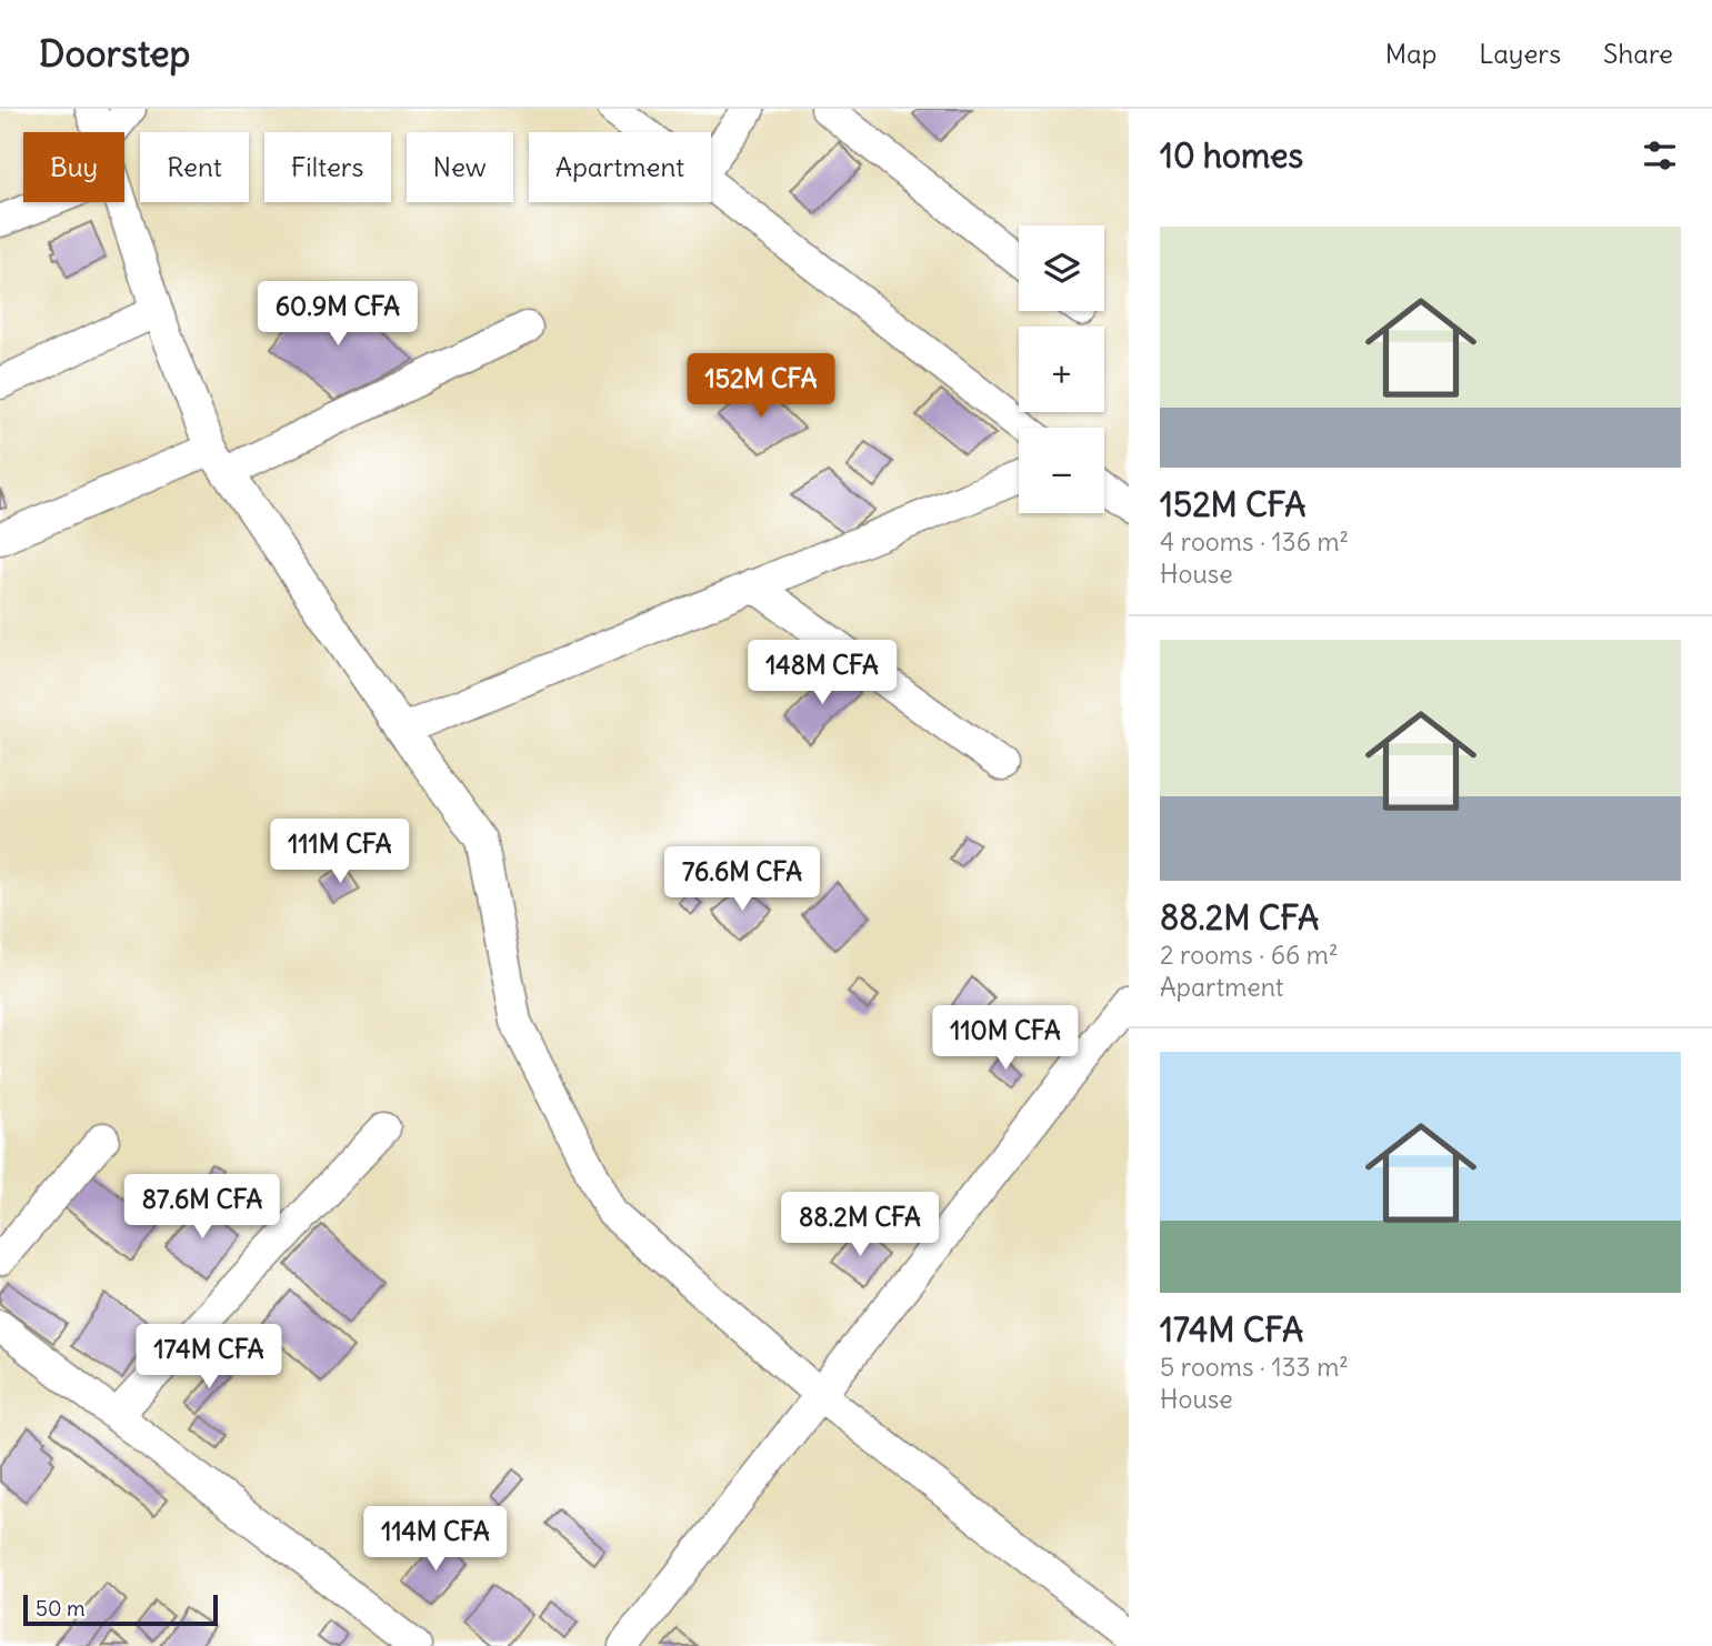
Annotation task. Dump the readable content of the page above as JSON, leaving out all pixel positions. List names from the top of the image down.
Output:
{
  "scale_bar": "50 m",
  "page": {
    "header": "Doorstep",
    "nav": ["Map", "Layers", "Share"],
    "heading": "10 homes",
    "chip": [
      "Buy",
      "Rent",
      "Filters",
      "New",
      "Apartment"
    ],
    "list": [
      {
        "name": "152M CFA",
        "note": "4 rooms · 136 m² · House"
      },
      {
        "name": "88.2M CFA",
        "note": "2 rooms · 66 m² · Apartment"
      },
      {
        "name": "174M CFA",
        "note": "5 rooms · 133 m² · House"
      }
    ],
    "map_buttons": ["+", "−"],
    "price": [
      "60.9M CFA",
      "152M CFA",
      "148M CFA",
      "111M CFA",
      "76.6M CFA",
      "110M CFA",
      "87.6M CFA",
      "88.2M CFA",
      "174M CFA",
      "114M CFA"
    ],
    "scale": "50 m"
  }
}
